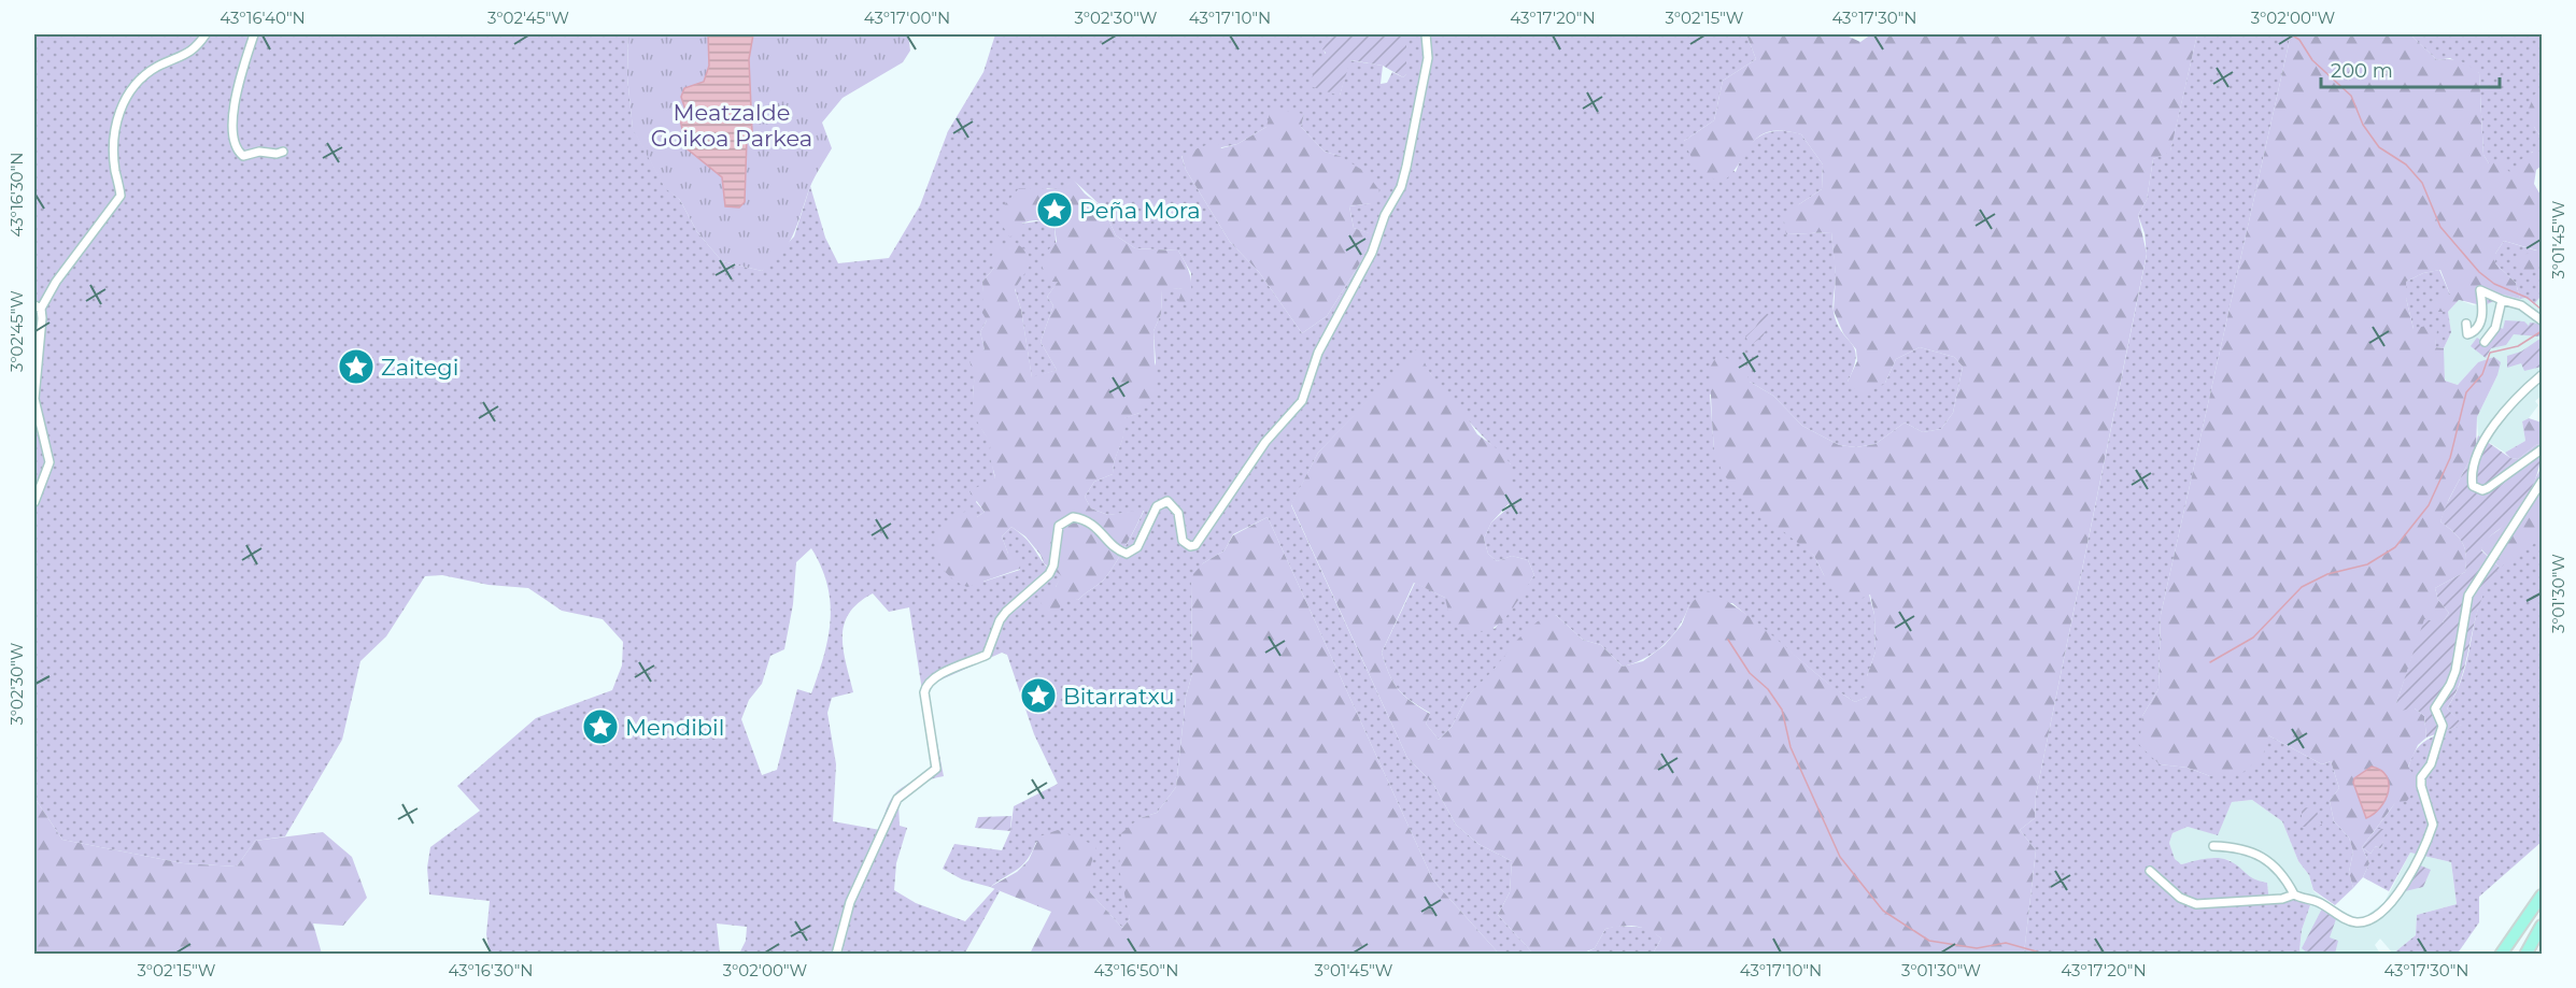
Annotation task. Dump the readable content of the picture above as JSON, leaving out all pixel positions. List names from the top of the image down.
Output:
{
  "parks": ["Meatzalde Goikoa Parkea"],
  "places": {
    "place": [
      "Peña Mora",
      "Zaitegi",
      "Bitarratxu",
      "Mendibil"
    ]
  },
  "scale_bar": "200 m",
  "coordinates": [
    "43°16'40\"N",
    "3°02'45\"W",
    "43°17'00\"N",
    "3°02'30\"W",
    "43°17'10\"N",
    "43°17'20\"N",
    "3°02'15\"W",
    "43°17'30\"N",
    "3°02'00\"W",
    "43°16'30\"N",
    "3°01'45\"W",
    "3°01'30\"W",
    "43°16'50\"N"
  ]
}
